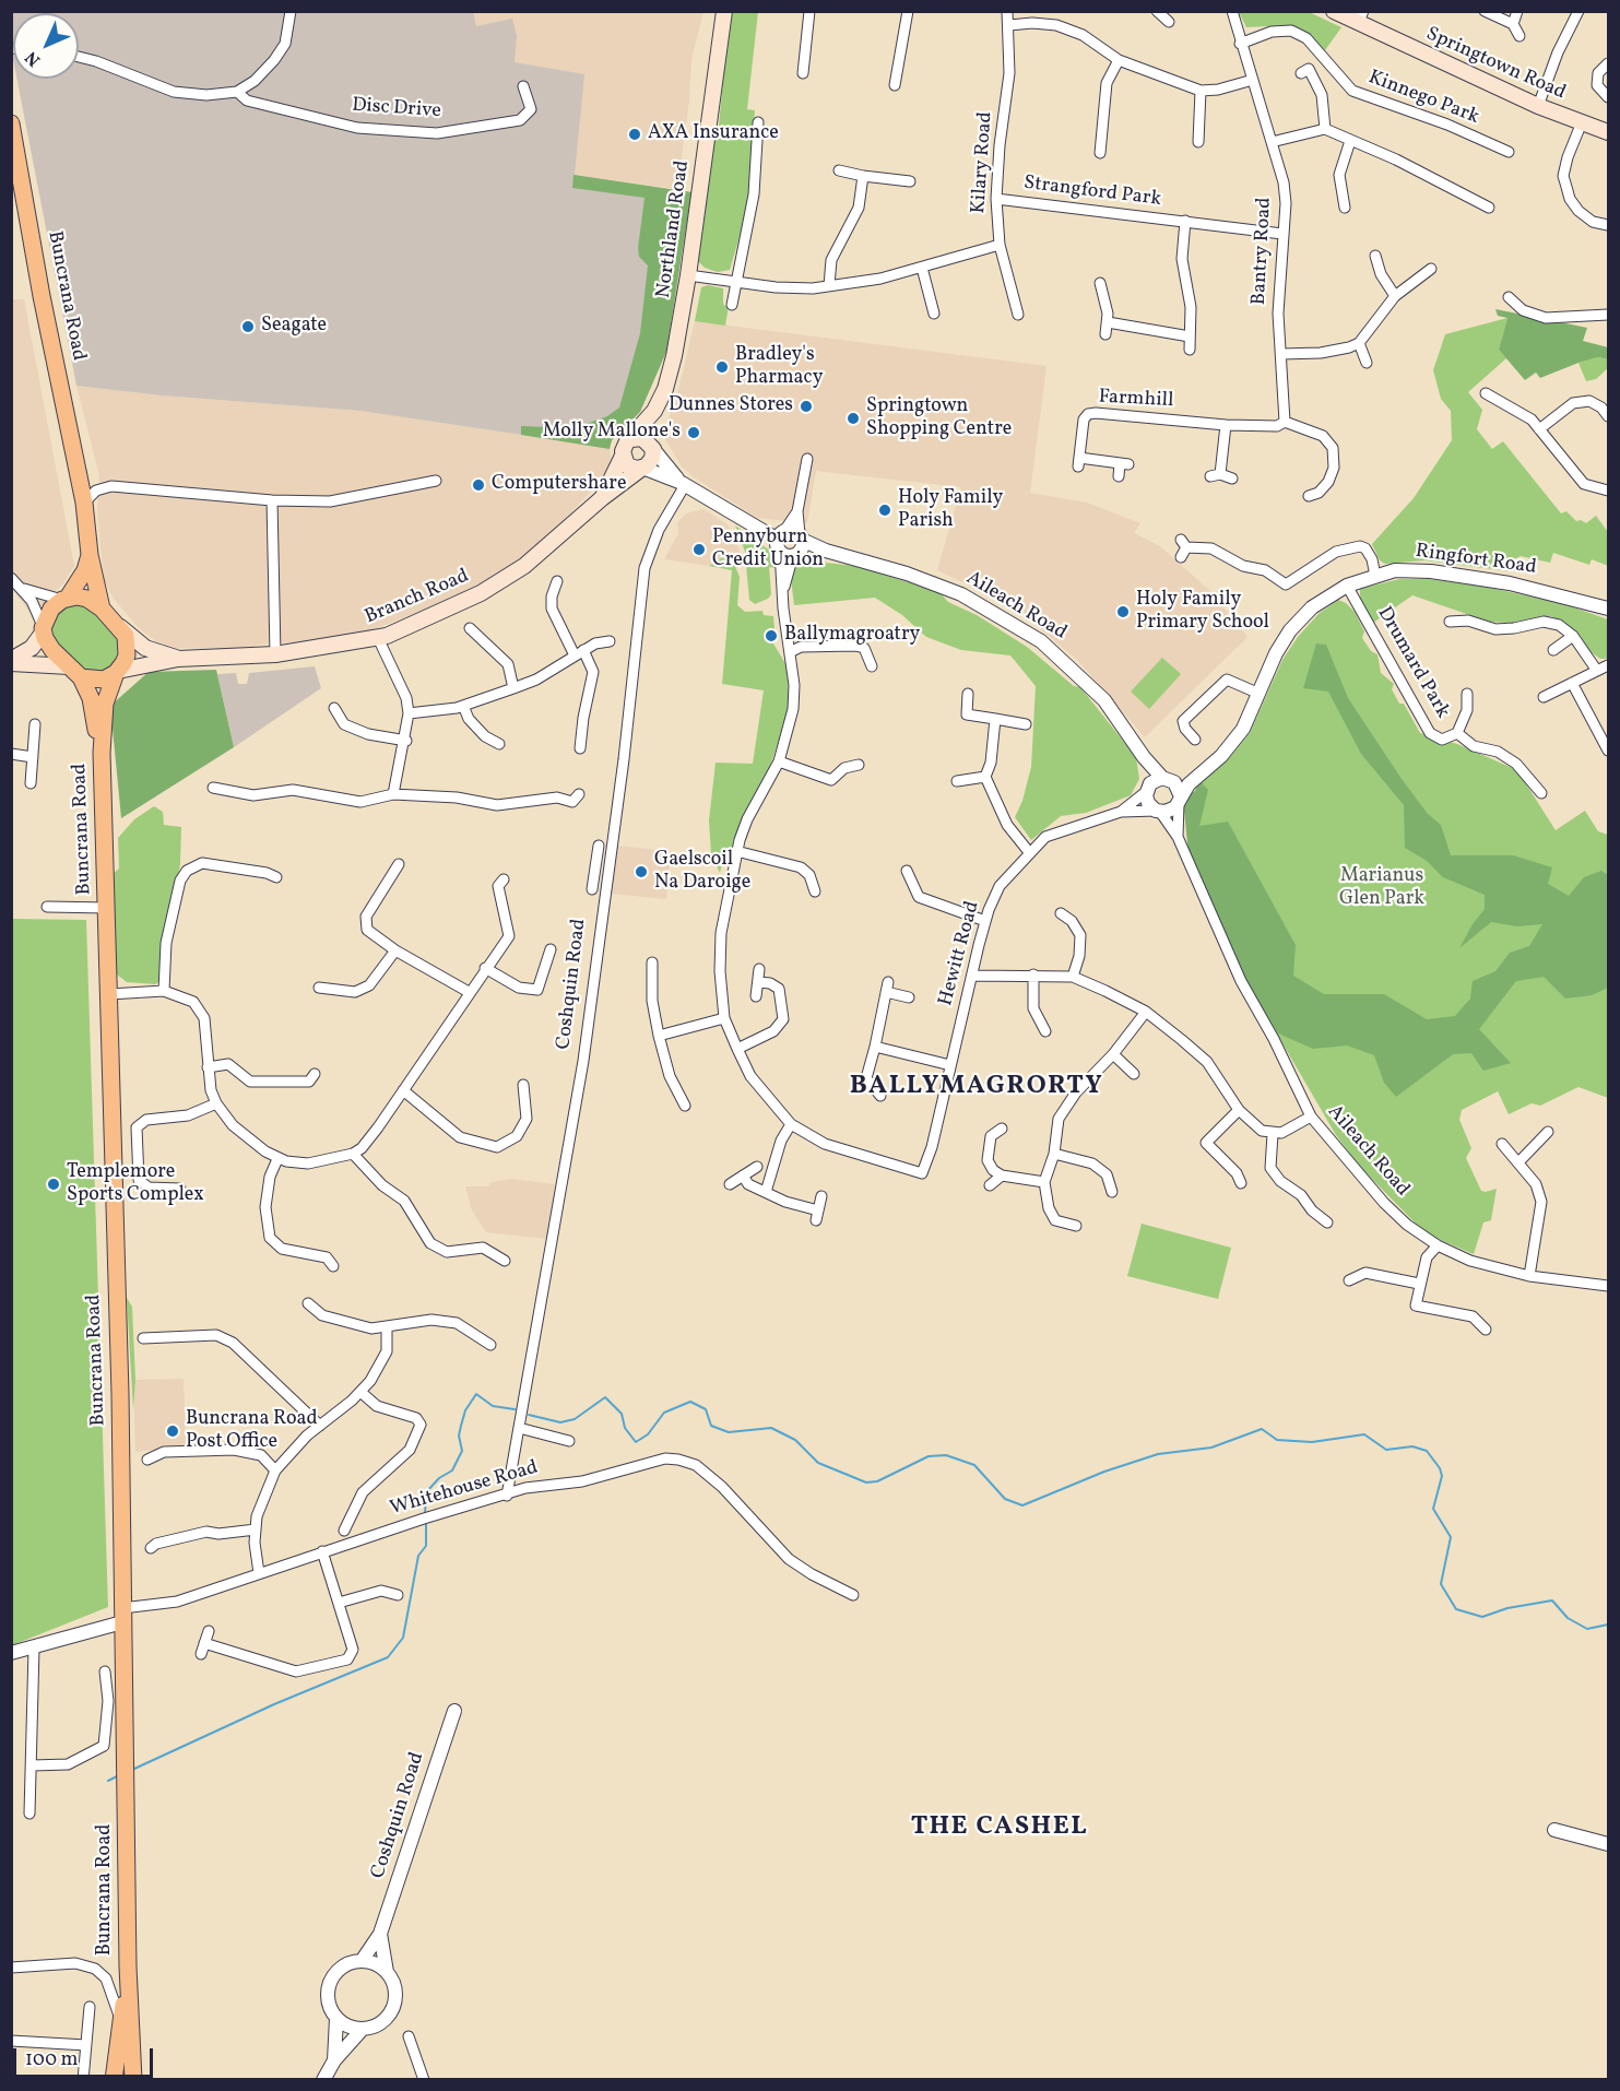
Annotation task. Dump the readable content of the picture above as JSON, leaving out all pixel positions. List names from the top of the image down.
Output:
{
  "streets": {
    "highway": ["Buncrana Road"],
    "main road": ["Springtown Road", "Northland Road", "Branch Road"],
    "street": [
      "Kinnego Park",
      "Disc Drive",
      "Kilary Road",
      "Strangford Park",
      "Bantry Road",
      "Farmhill",
      "Ringfort Road",
      "Aileach Road",
      "Drumard Park",
      "Hewitt Road",
      "Coshquin Road",
      "Whitehouse Road"
    ]
  },
  "crossings": [
    ["Kinnego Park", "Bantry Road"],
    ["Kilary Road", "Strangford Park"],
    ["Strangford Park", "Bantry Road"],
    ["Northland Road", "Branch Road"],
    ["Bantry Road", "Farmhill"],
    ["Buncrana Road", "Branch Road"],
    ["Buncrana Road", "Whitehouse Road"],
    ["Ringfort Road", "Aileach Road"],
    ["Ringfort Road", "Drumard Park"],
    ["Ringfort Road", "Hewitt Road"],
    ["Aileach Road", "Hewitt Road"],
    ["Coshquin Road", "Whitehouse Road"]
  ],
  "districts": ["BALLYMAGRORTY", "THE CASHEL"],
  "parks": ["Marianus Glen Park"],
  "places": [
    "AXA Insurance",
    "Seagate",
    "Bradley's Pharmacy",
    "Dunnes Stores",
    "Springtown Shopping Centre",
    "Molly Mallone's",
    "Computershare",
    "Holy Family Parish",
    "Pennyburn Credit Union",
    "Holy Family Primary School",
    "Ballymagroatry",
    "Gaelscoil Na Daroige",
    "Templemore Sports Complex",
    "Buncrana Road Post Office"
  ],
  "scale_bar": "100 m",
  "north": "bottom left"
}
